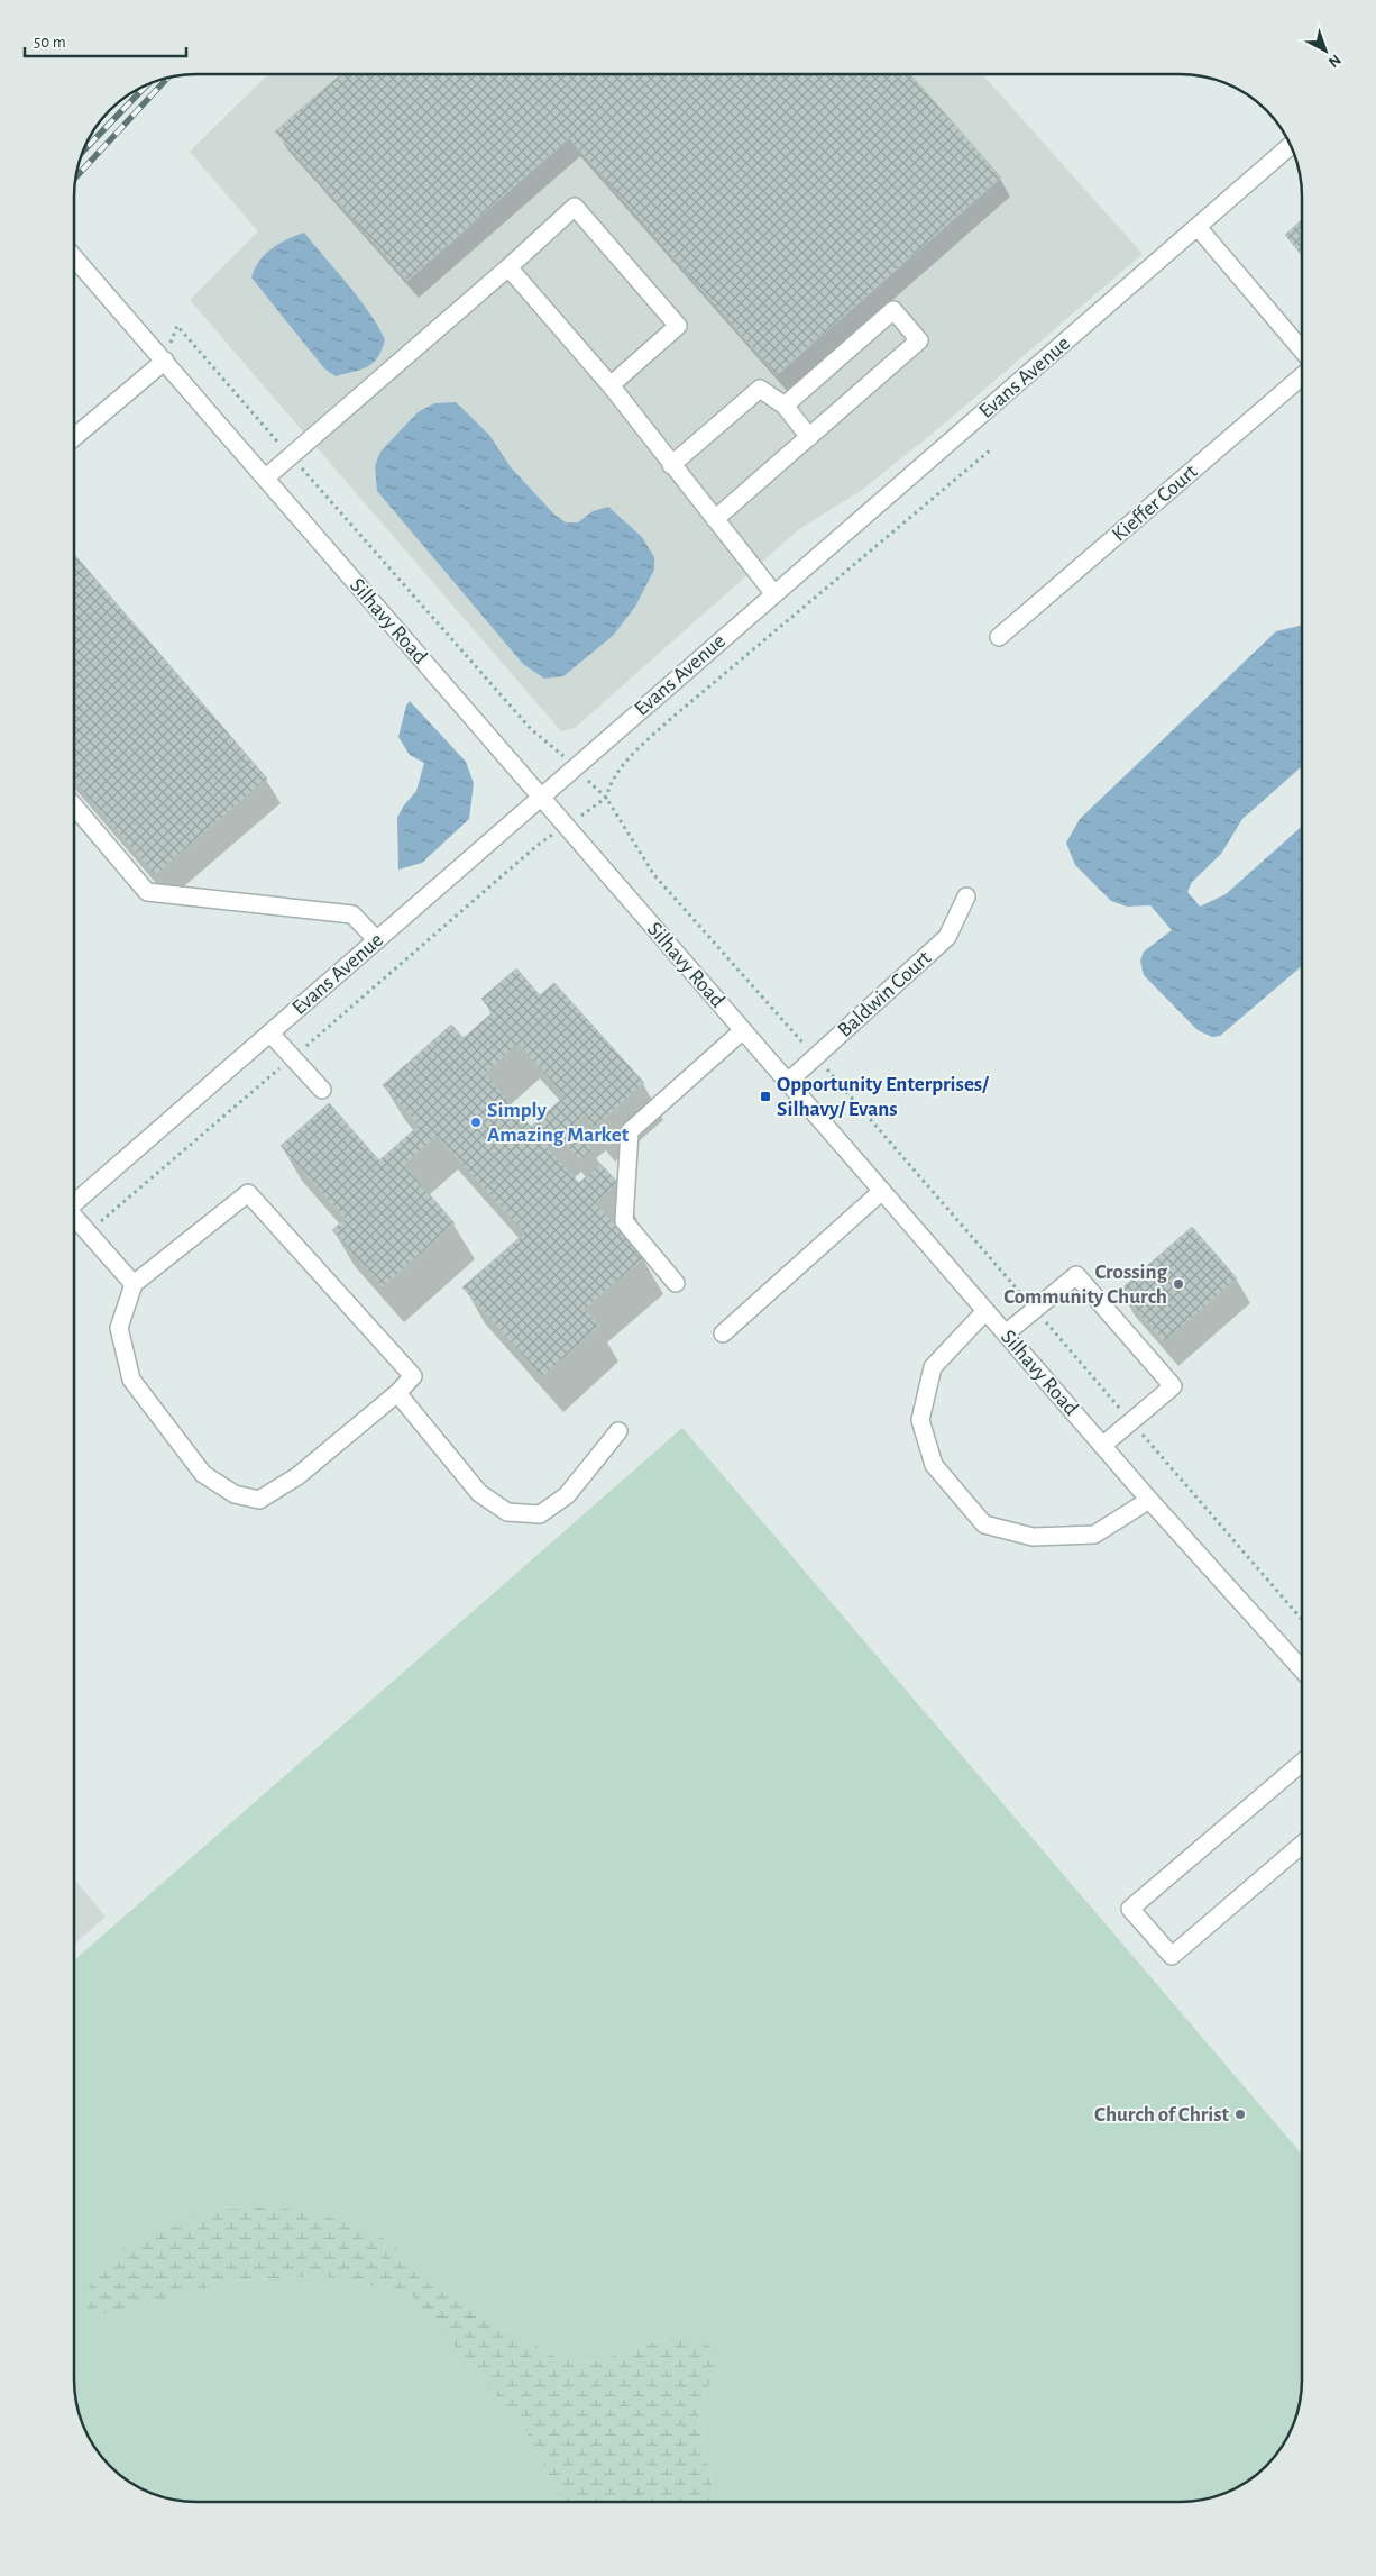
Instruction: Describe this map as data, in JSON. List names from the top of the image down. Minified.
{"streets":{"street":["Evans Avenue","Kieffer Court","Silhavy Road","Baldwin Court"]},"crossings":[["Evans Avenue","Silhavy Road"],["Silhavy Road","Baldwin Court"]],"places":{"transit":["Opportunity Enterprises/ Silhavy/ Evans"],"other":["Simply Amazing Market","Crossing Community Church","Church of Christ"]},"scale_bar":"50 m","north":"bottom right"}
